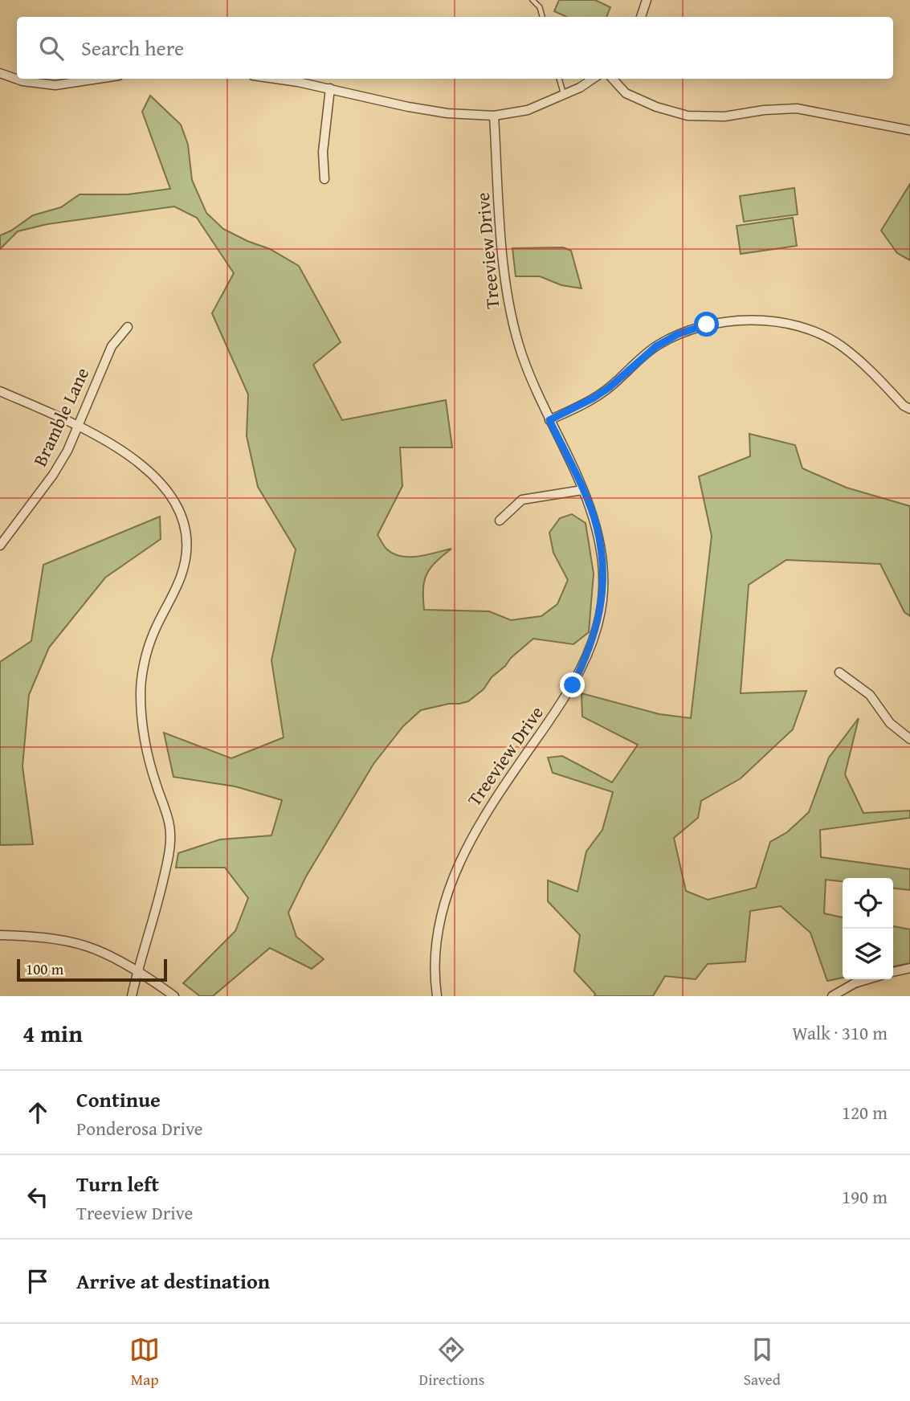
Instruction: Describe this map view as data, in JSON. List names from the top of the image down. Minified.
{"streets":{"street":["Treeview Drive","Bramble Lane"]},"scale_bar":"100 m","page":{"search":"Search here","scale":"100 m","heading":["4 min","Walk · 310 m"],"list":[["Continue","Ponderosa Drive","120 m"],["Turn left","Treeview Drive","190 m"],"Arrive at destination"],"nav":["Map","Directions","Saved"]}}
